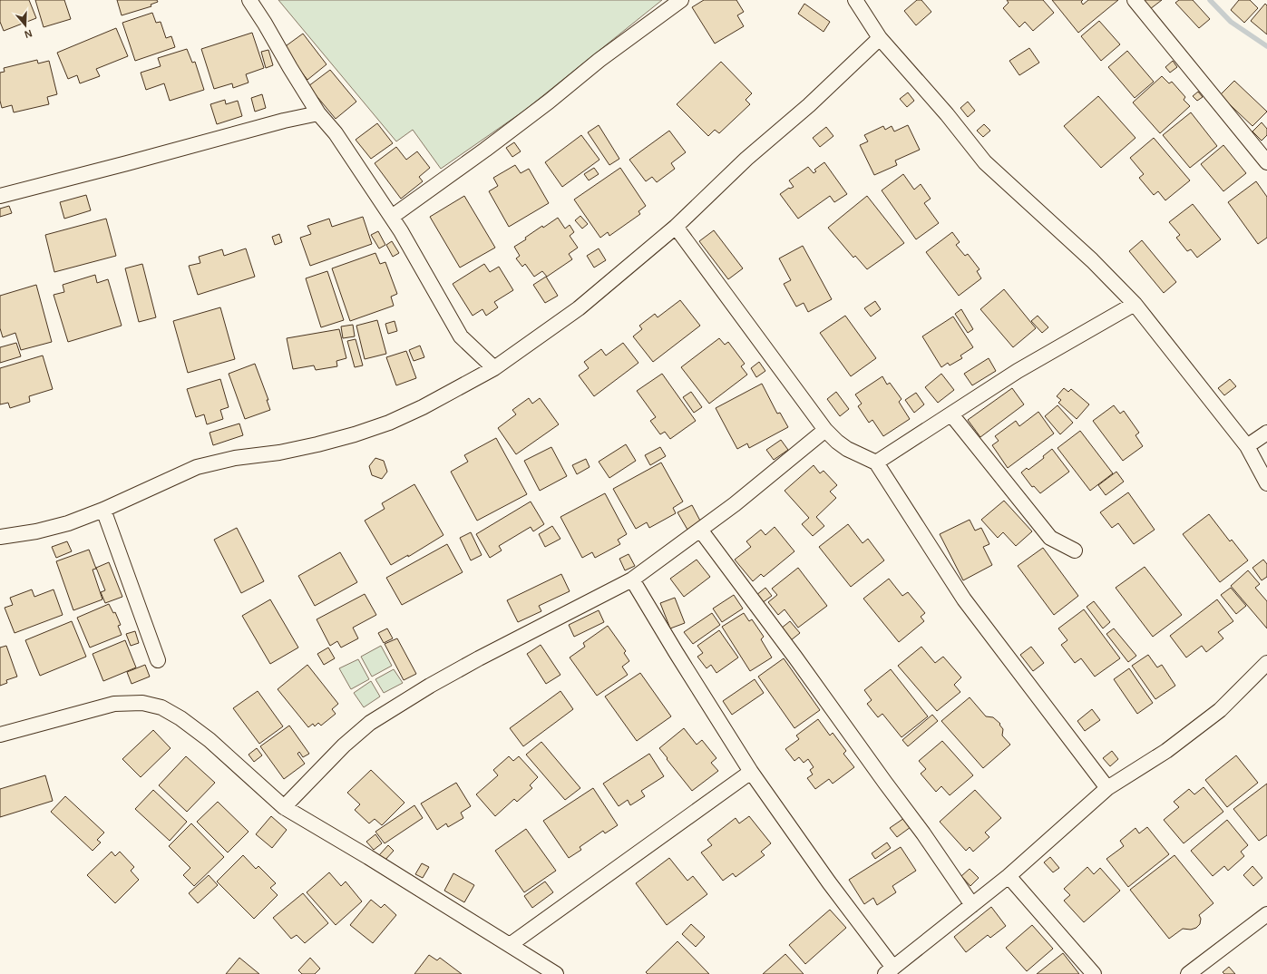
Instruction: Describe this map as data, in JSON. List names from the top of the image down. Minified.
{"north":"bottom"}
